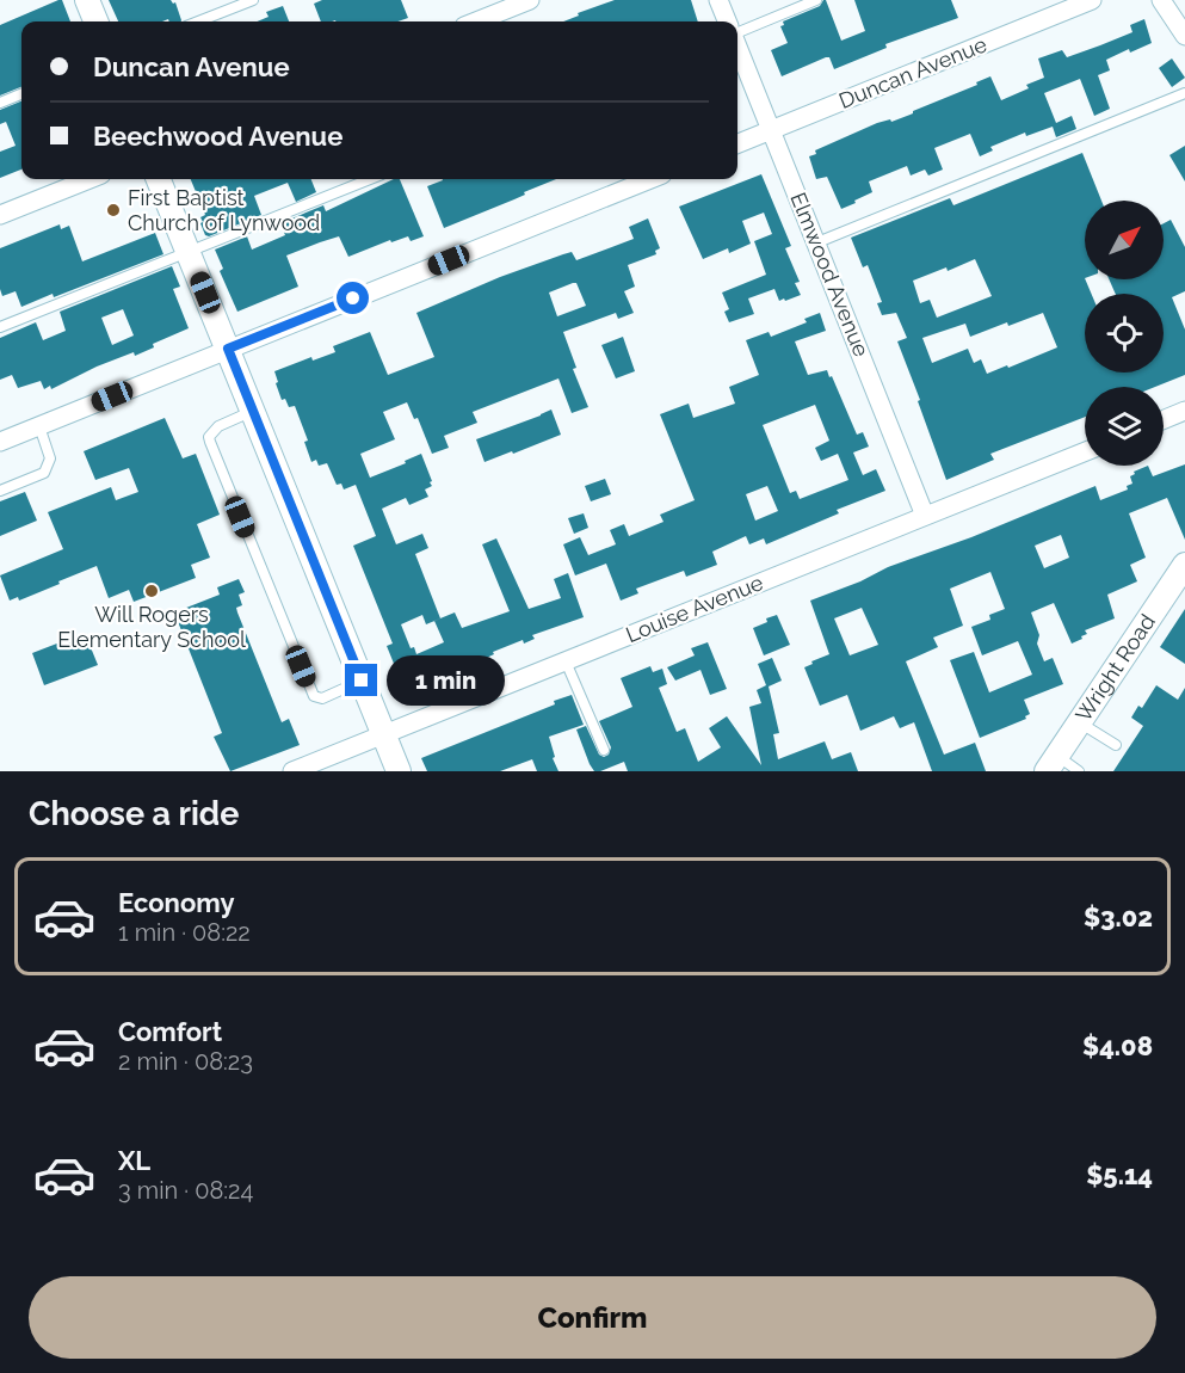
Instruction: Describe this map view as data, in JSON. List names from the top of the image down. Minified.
{"streets":{"street":["Duncan Avenue","Elmwood Avenue","Louise Avenue","Wright Road"]},"crossings":[["Duncan Avenue","Elmwood Avenue"],["Elmwood Avenue","Louise Avenue"]],"places":["First Baptist Church of Lynwood","Will Rogers Elementary School"],"north":"top right","page":{"banner":["Duncan Avenue","Beechwood Avenue"],"bubble":"1 min","heading":"Choose a ride","list":[{"name":"Economy","note":"1 min · 08:22","value":"$3.02"},{"name":"Comfort","note":"2 min · 08:23","value":"$4.08"},{"name":"XL","note":"3 min · 08:24","value":"$5.14"}],"buttons":"Confirm"}}
